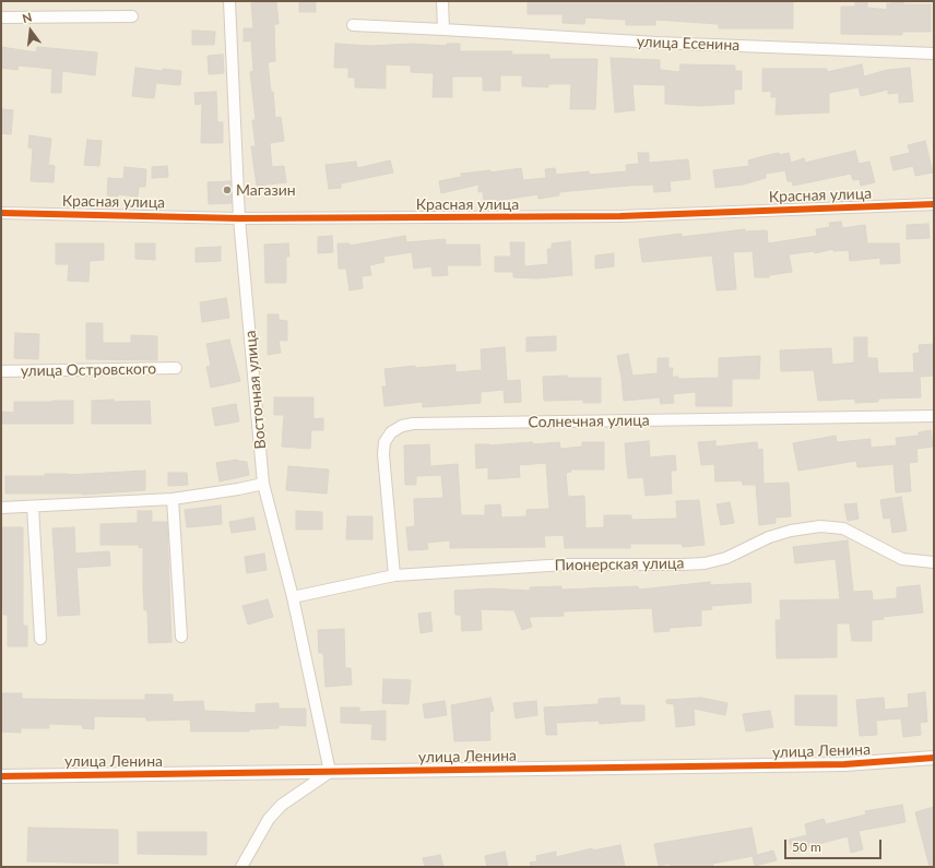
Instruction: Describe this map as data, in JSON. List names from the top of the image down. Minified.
{"streets":{"street":["улица Есенина","Красная улица","улица Островского","Восточная улица","Солнечная улица","Пионерская улица","улица Ленина"]},"crossings":[["Красная улица","Восточная улица"],["Восточная улица","Пионерская улица"],["Восточная улица","улица Ленина"],["Солнечная улица","Пионерская улица"]],"places":["Магазин"],"scale_bar":"50 m","north":"top"}
